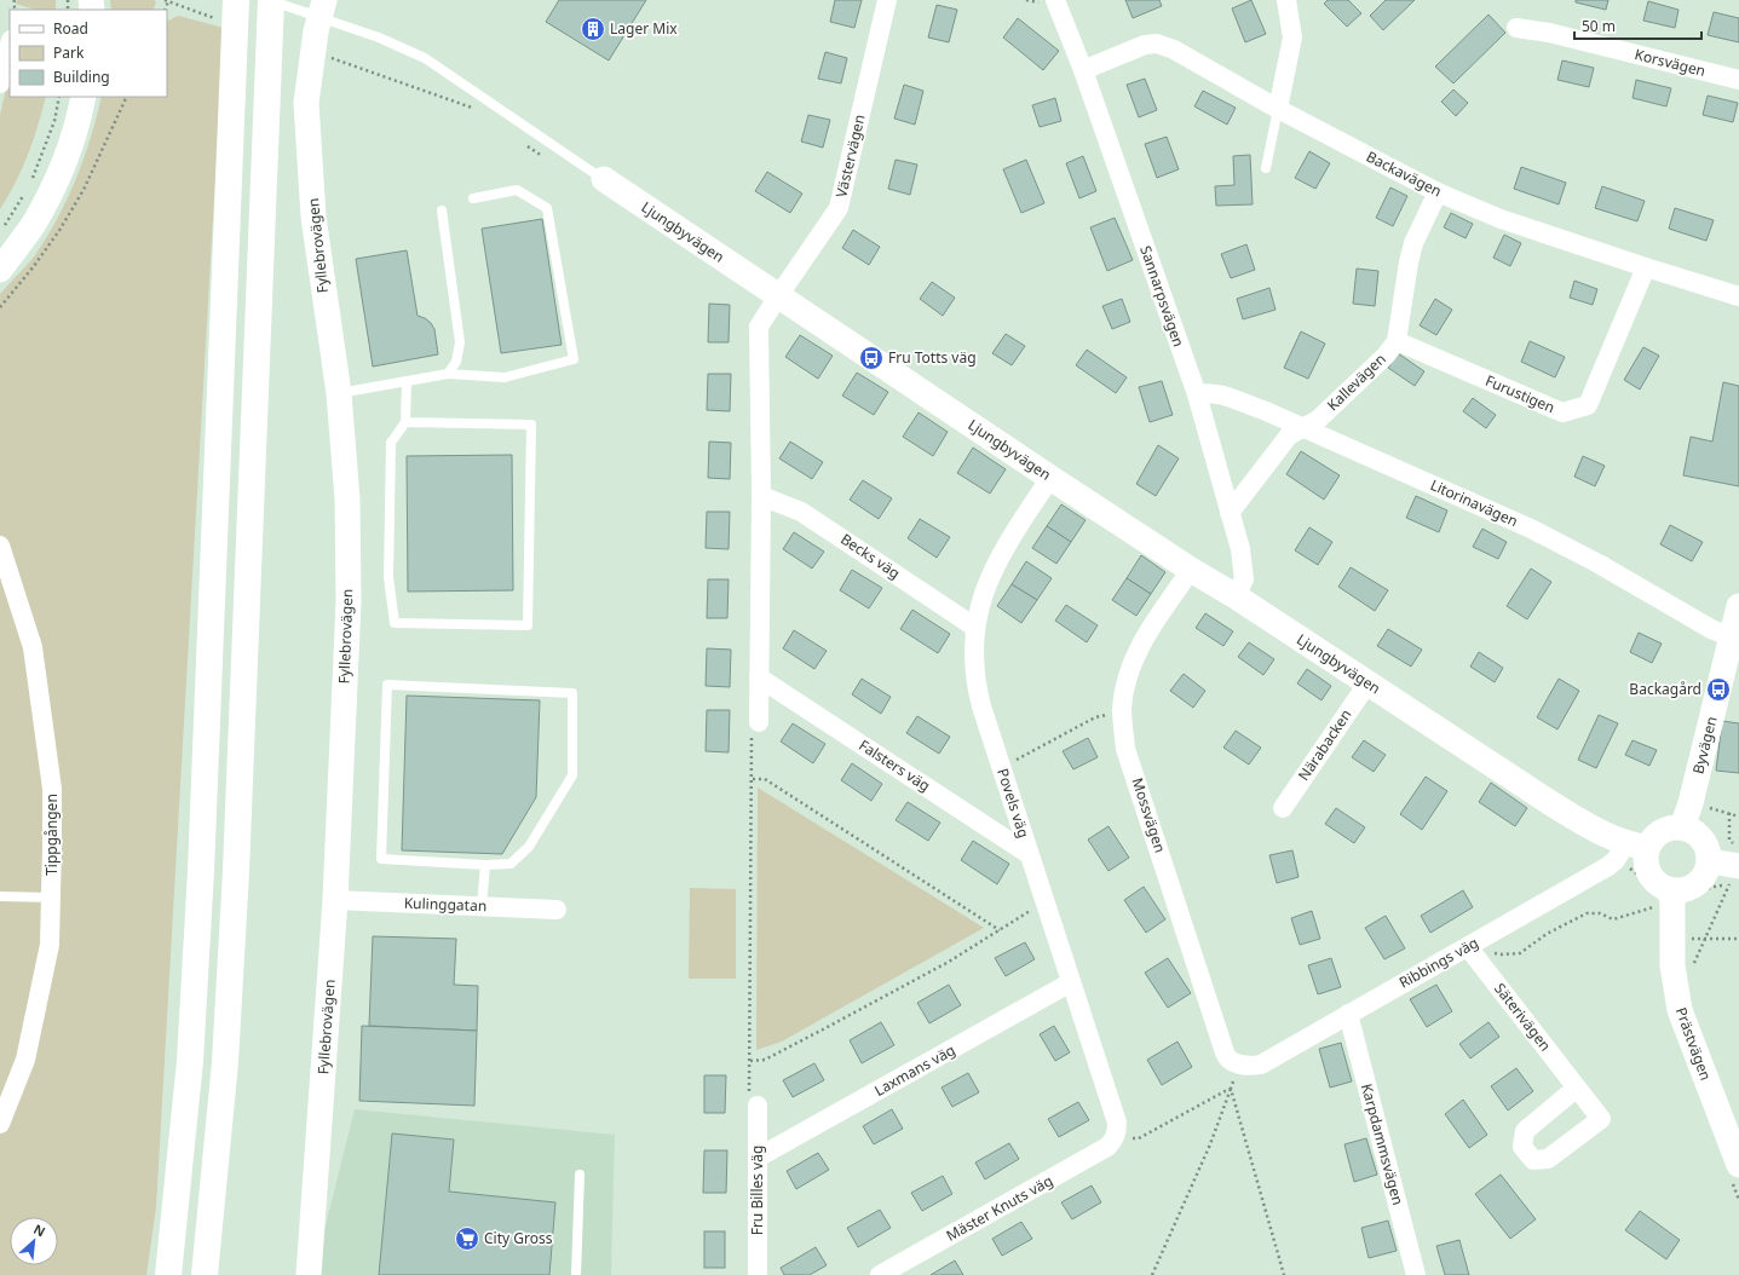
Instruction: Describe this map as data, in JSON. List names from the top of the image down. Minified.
{"streets":{"street":["Korsvägen","Västervägen","Backavägen","Ljungbyvägen","Fyllebrovägen","Sannarpsvägen","Kallevägen","Furustigen","Litorinavägen","Becks väg","Närabacken","Byvägen","Falsters väg","Povels väg","Mossvägen","Tippgången","Kulinggatan","Ribbings väg","Säterivägen","Prästvägen","Laxmans väg","Karpdammsvägen","Fru Billes väg","Mäster Knuts väg"]},"crossings":[["Västervägen","Ljungbyvägen"],["Backavägen","Sannarpsvägen"],["Backavägen","Kallevägen"],["Backavägen","Furustigen"],["Ljungbyvägen","Sannarpsvägen"],["Ljungbyvägen","Närabacken"],["Ljungbyvägen","Povels väg"],["Ljungbyvägen","Mossvägen"],["Ljungbyvägen","Ribbings väg"],["Fyllebrovägen","Kulinggatan"],["Sannarpsvägen","Kallevägen"],["Sannarpsvägen","Litorinavägen"],["Kallevägen","Furustigen"],["Kallevägen","Litorinavägen"],["Litorinavägen","Byvägen"],["Becks väg","Povels väg"],["Falsters väg","Povels väg"],["Povels väg","Laxmans väg"],["Povels väg","Mäster Knuts väg"],["Mossvägen","Ribbings väg"],["Ribbings väg","Säterivägen"],["Ribbings väg","Karpdammsvägen"],["Laxmans väg","Fru Billes väg"]],"places":{"building":["Lager Mix"],"bus stop":["Fru Totts väg","Backagård"],"supermarket":["City Gross"]},"legend":["Road","Park","Building"],"scale_bar":"50 m","north":"top right"}
